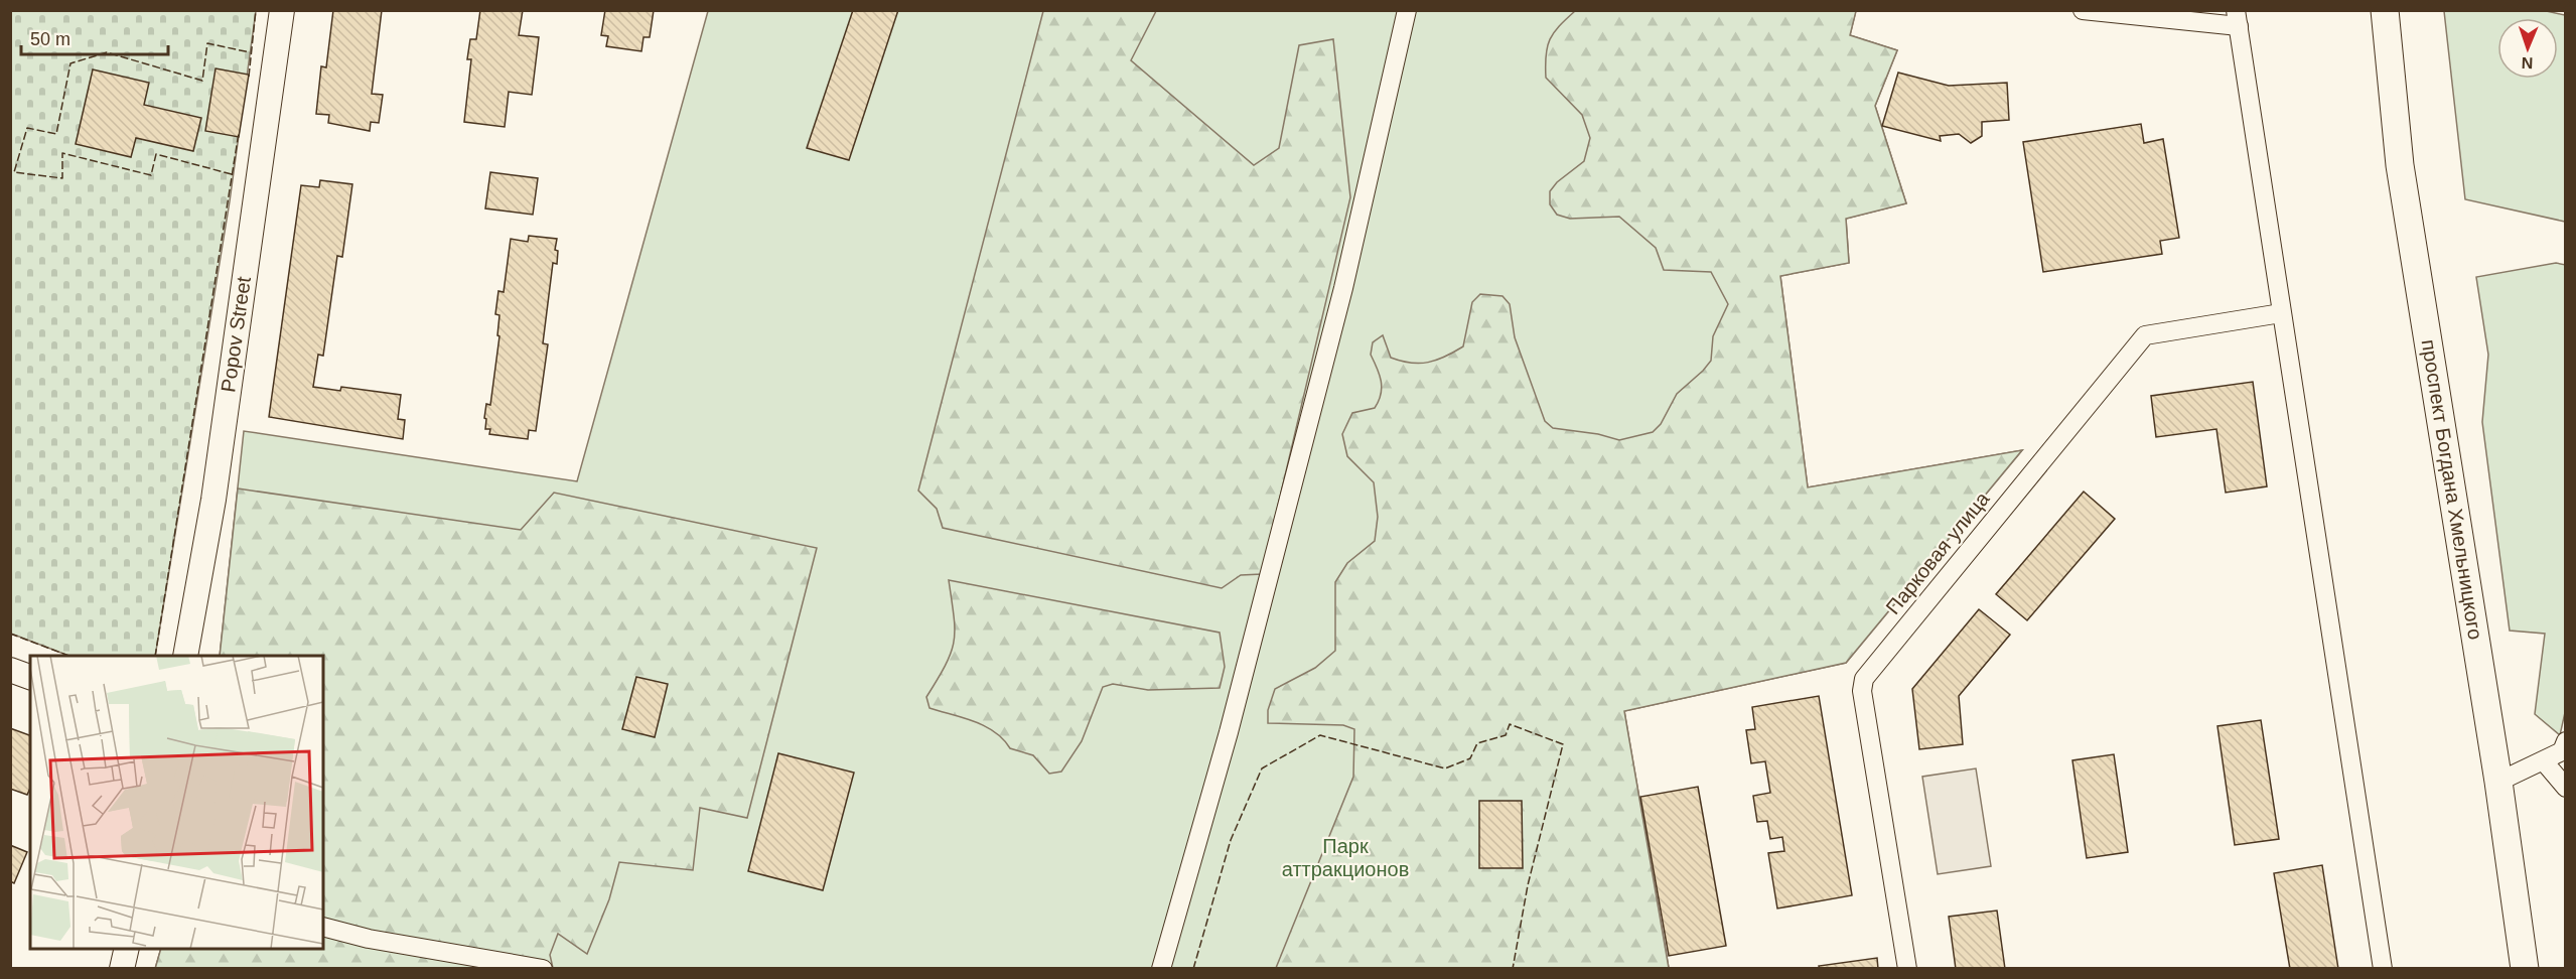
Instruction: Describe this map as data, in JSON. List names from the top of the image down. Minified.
{"streets":{"main road":["Popov Street","проспект Богдана Хмельницкого"],"street":["Парковая улица"]},"parks":["Парк аттракционов"],"scale_bar":"50 m","north":"bottom"}
